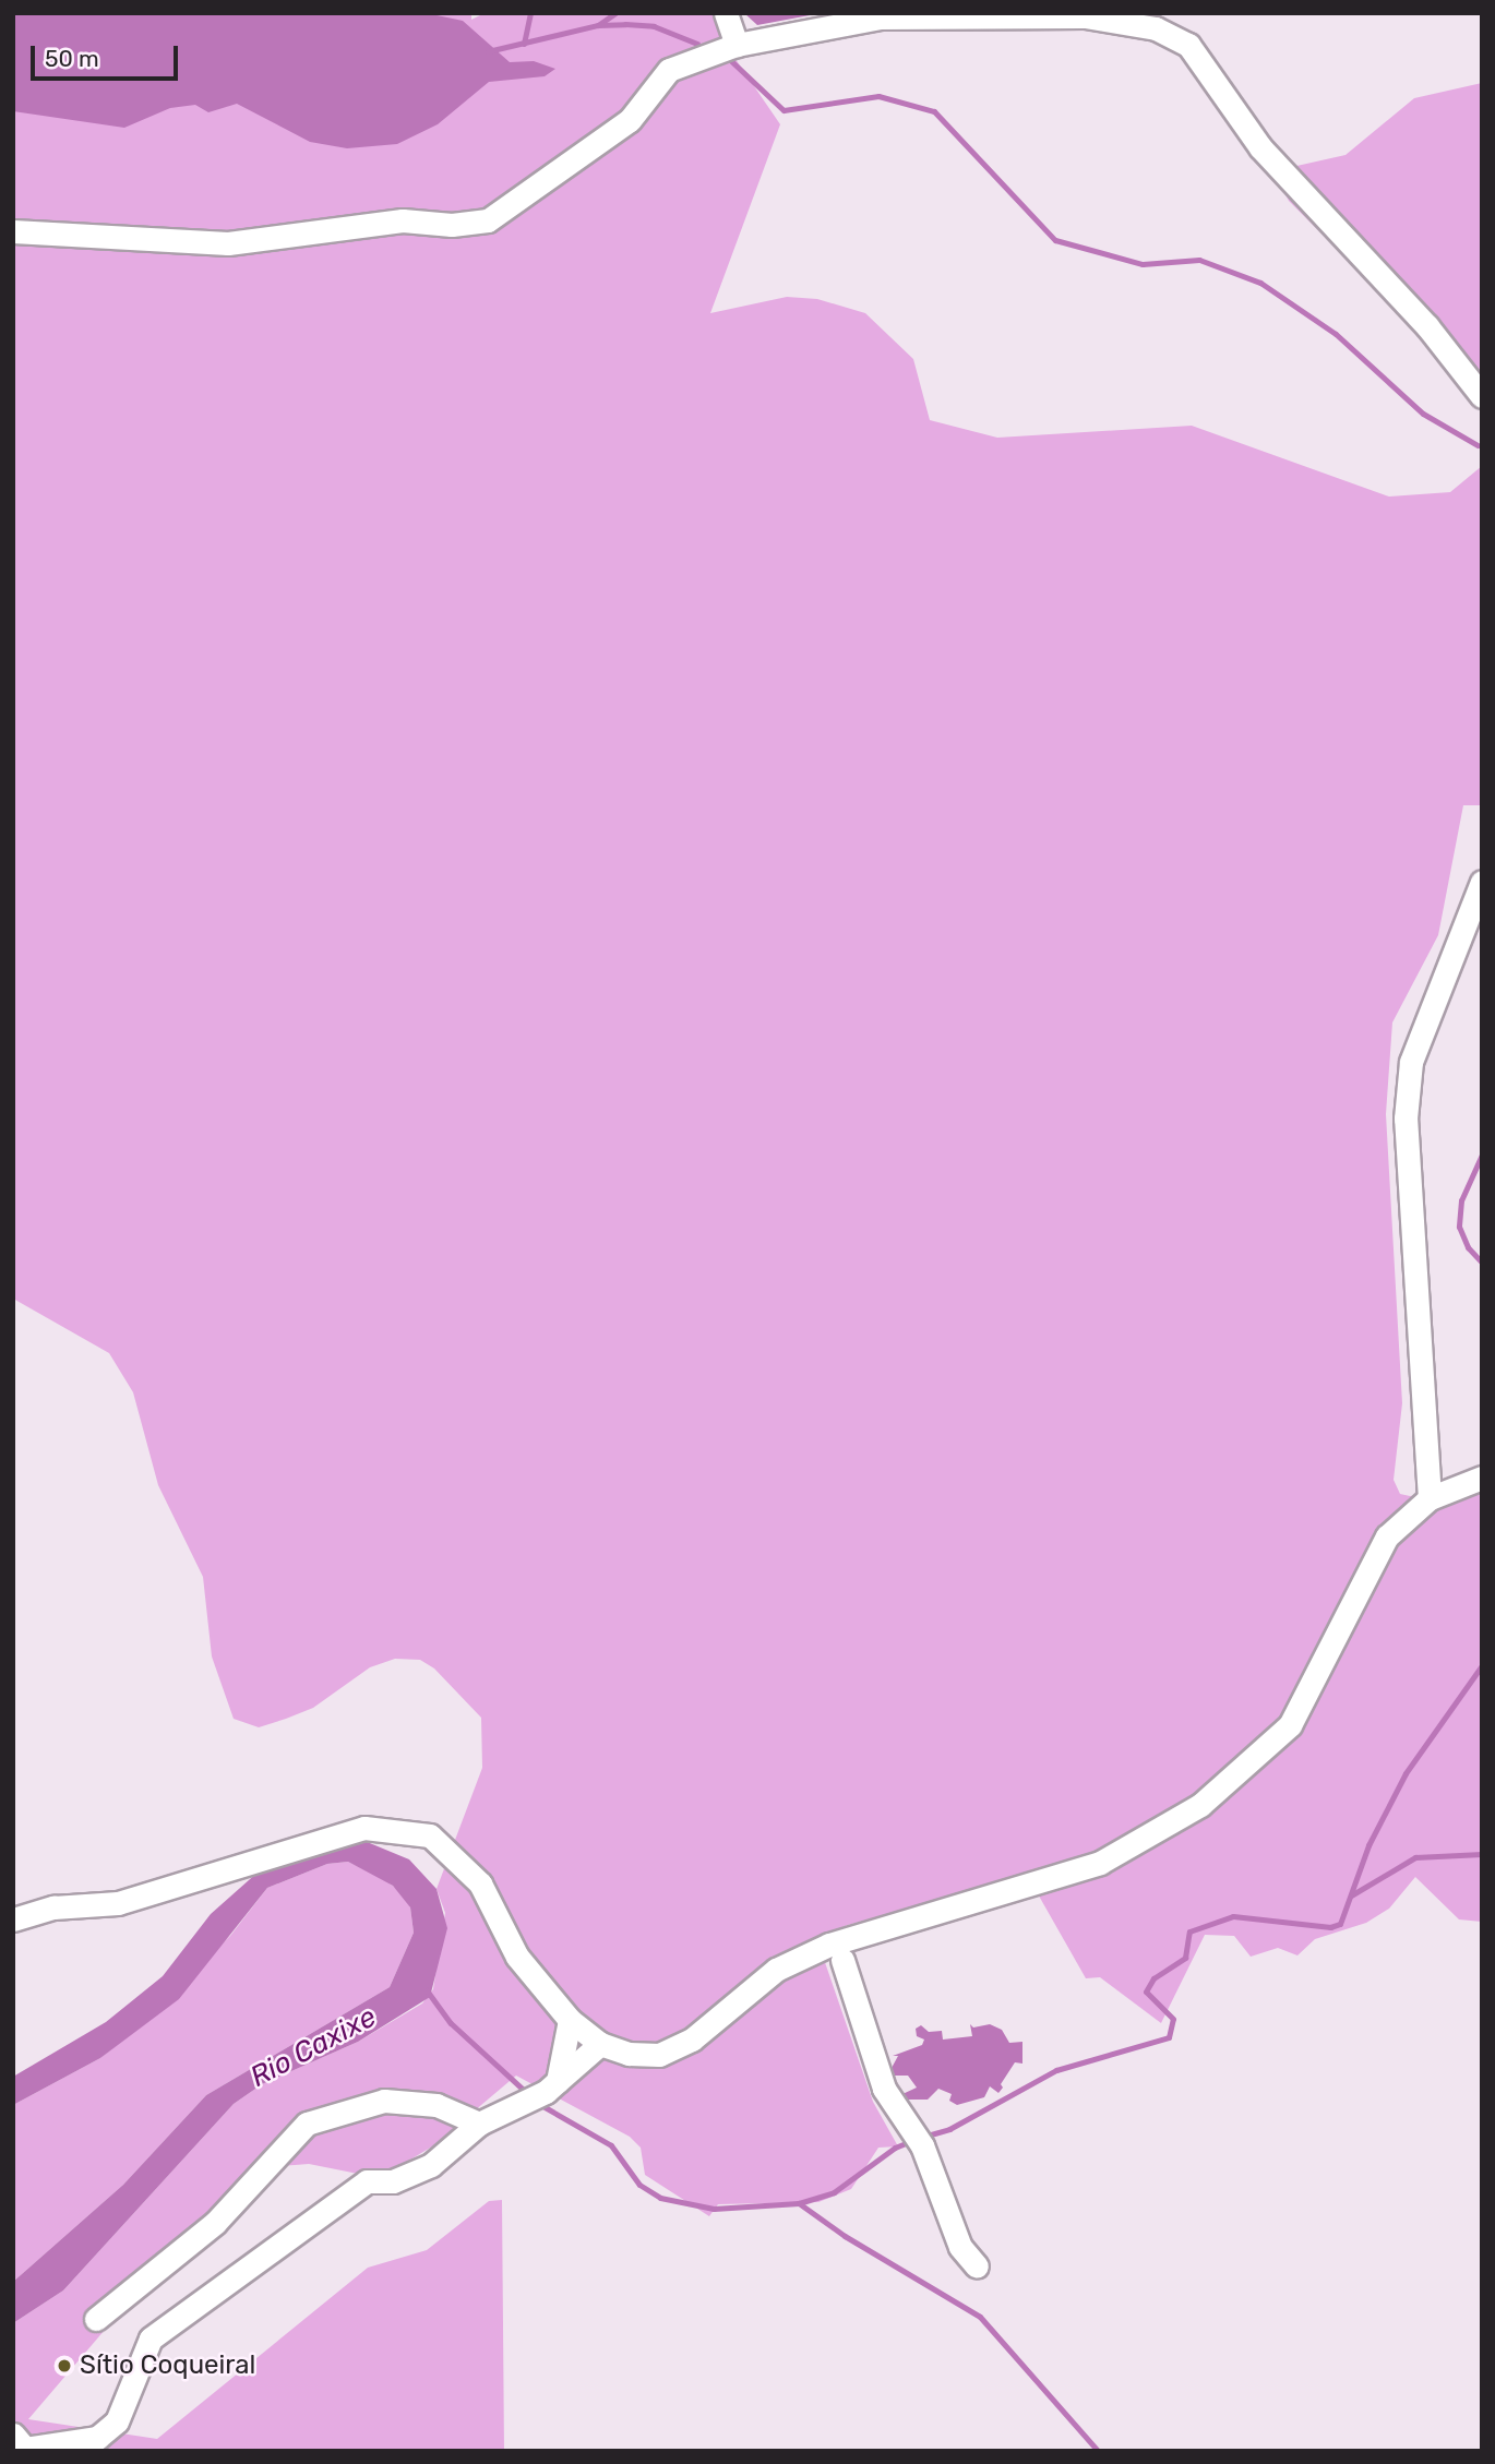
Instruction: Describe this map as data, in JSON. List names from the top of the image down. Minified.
{"water":["Rio Caxixe"],"places":["Sítio Coqueiral"],"scale_bar":"50 m"}
